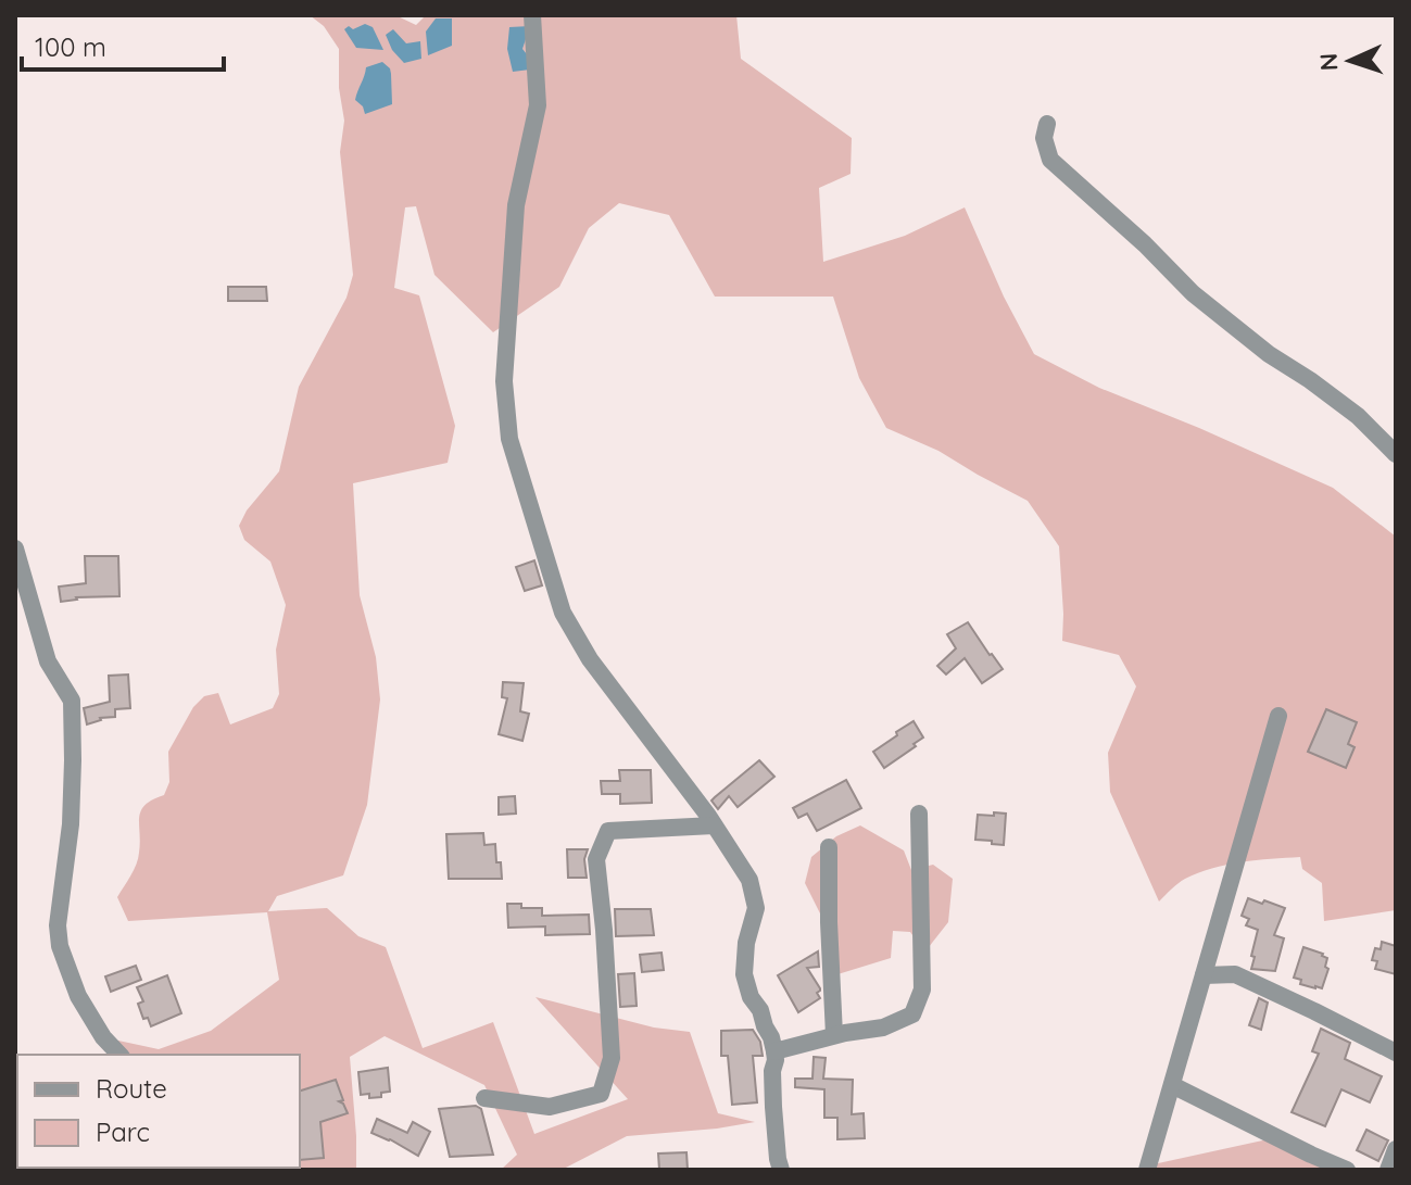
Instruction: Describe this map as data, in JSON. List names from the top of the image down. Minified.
{"legend":["Route","Parc"],"scale_bar":"100 m","north":"left"}
